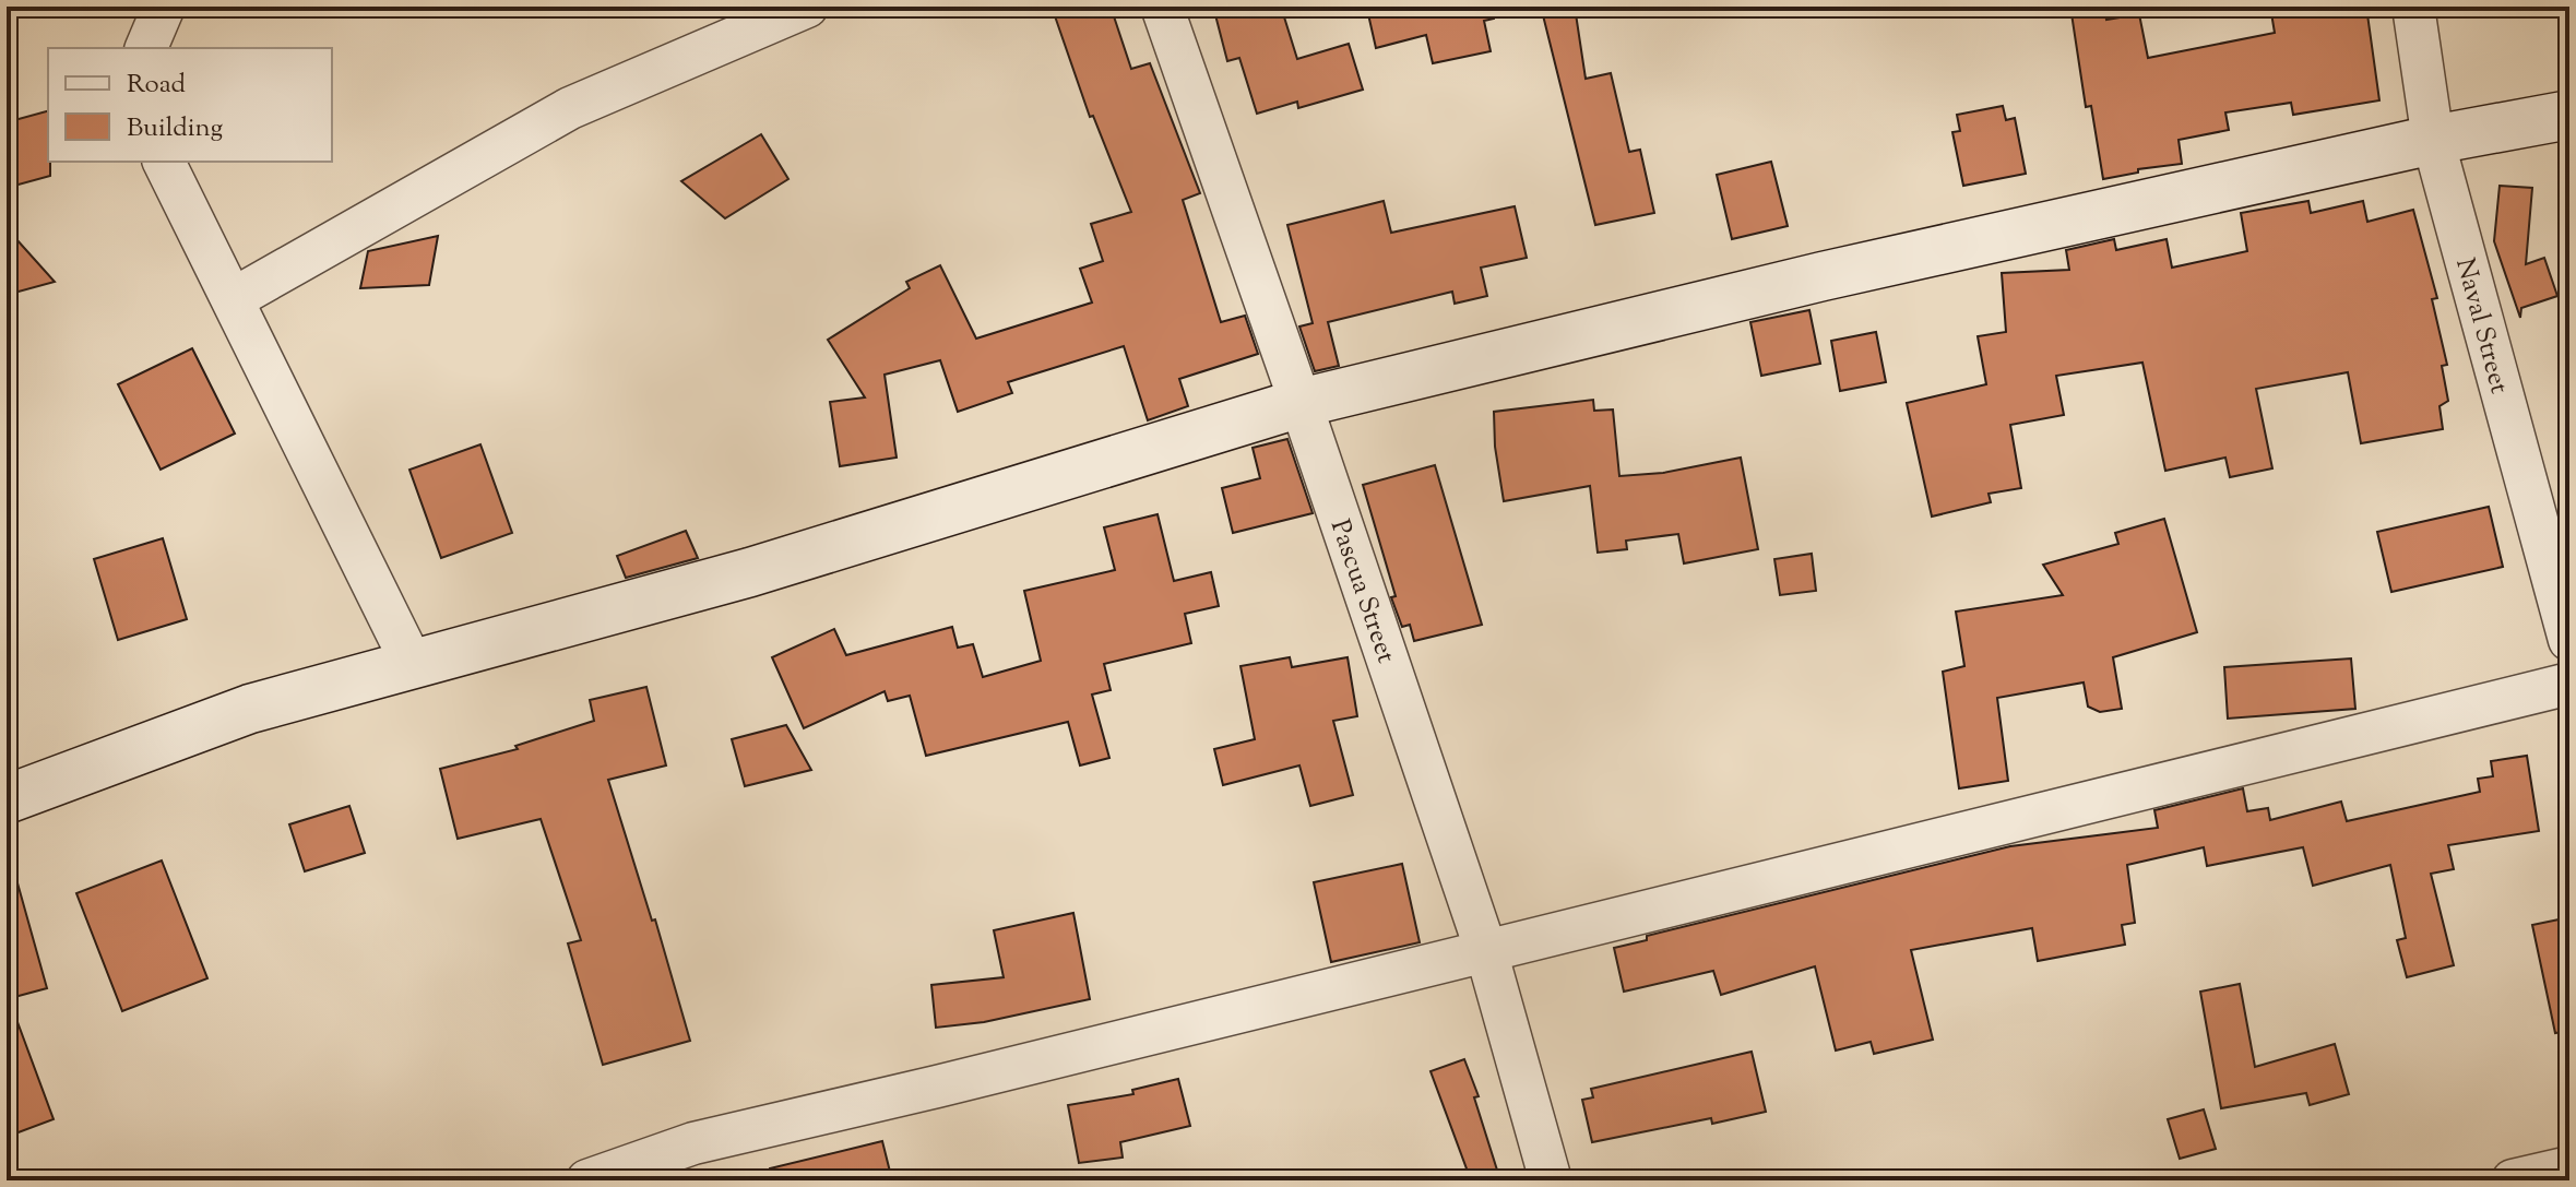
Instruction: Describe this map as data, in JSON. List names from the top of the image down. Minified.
{"streets":{"street":["Naval Street","Pascua Street"]},"legend":["Road","Building"]}
